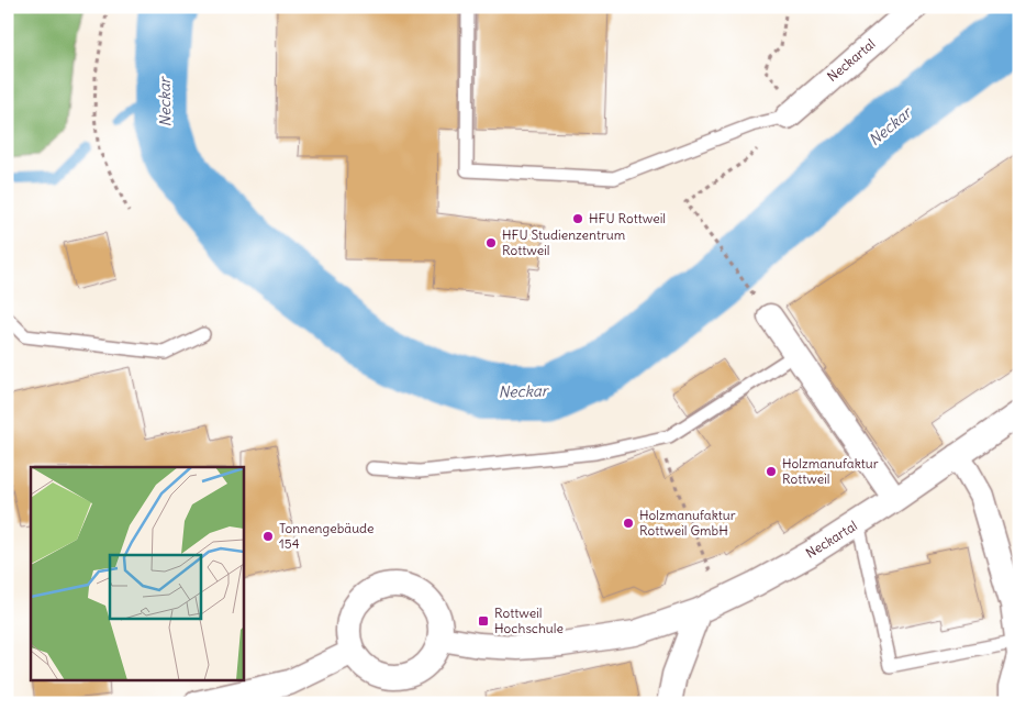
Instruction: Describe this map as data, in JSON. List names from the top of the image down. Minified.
{"streets":{"street":["Neckartal"]},"water":["Neckar"],"places":{"other":["HFU Rottweil","HFU Studienzentrum Rottweil","Holzmanufaktur Rottweil","Holzmanufaktur Rottweil GmbH","Tonnengebäude 154"],"transit":["Rottweil Hochschule"]}}
